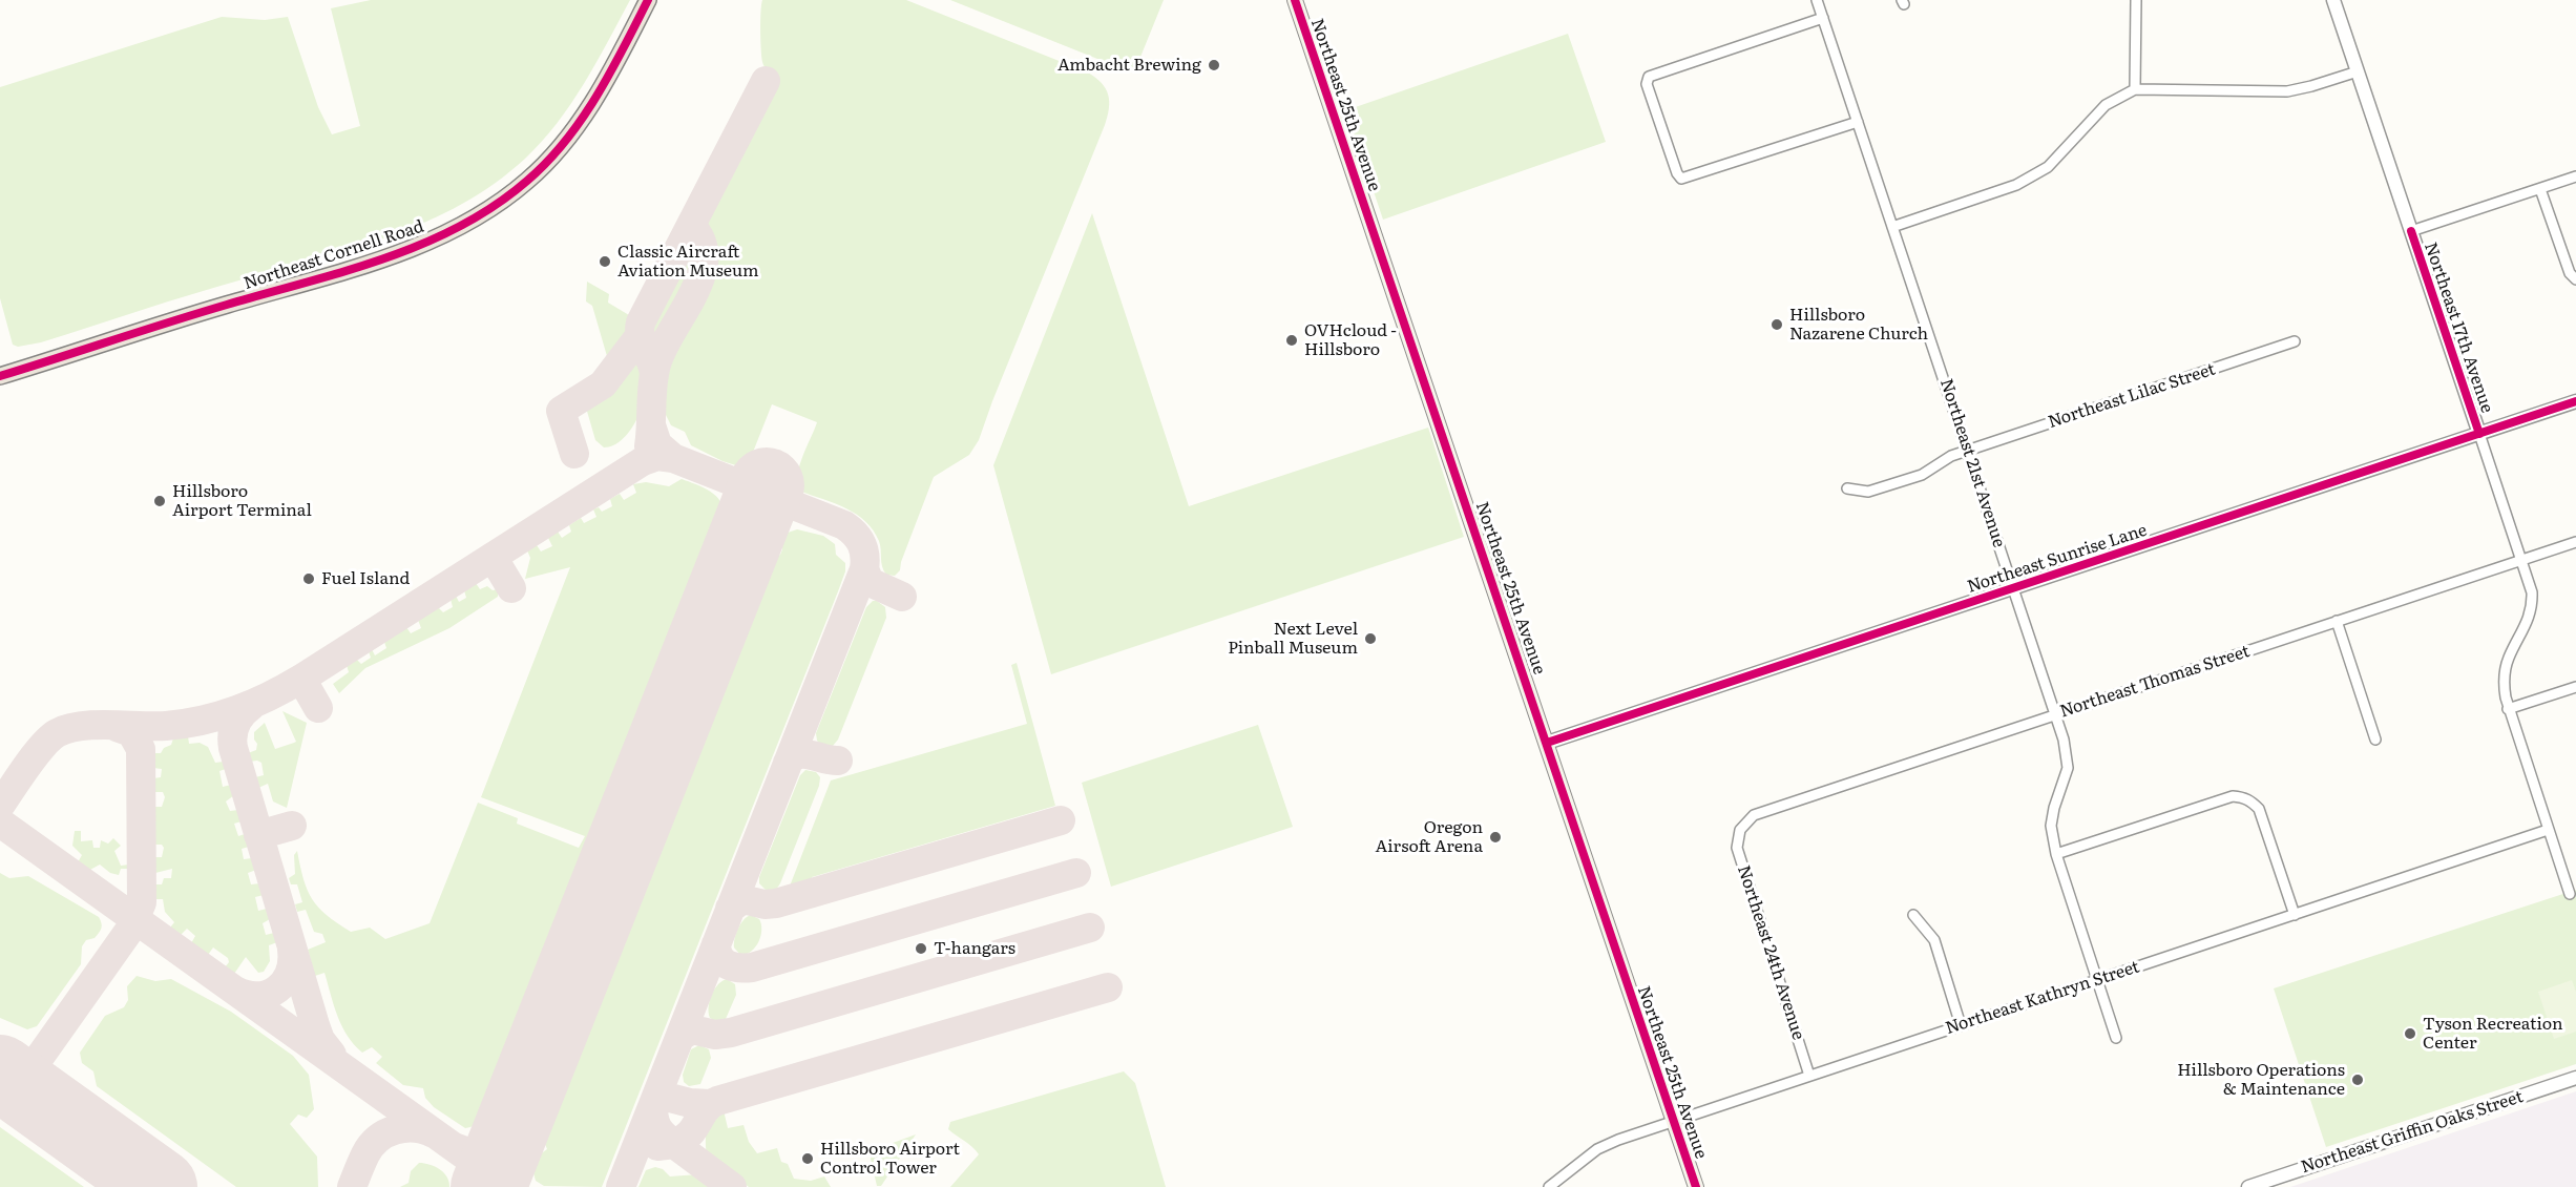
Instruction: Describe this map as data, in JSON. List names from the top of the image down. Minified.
{"streets":{"highway":["Northeast Cornell Road"],"main road":["Northeast 25th Avenue"],"street":["Northeast 17th Avenue","Northeast Lilac Street","Northeast 21st Avenue","Northeast Sunrise Lane","Northeast Thomas Street","Northeast 24th Avenue","Northeast Kathryn Street","Northeast Griffin Oaks Street"]},"crossings":[["Northeast 25th Avenue","Northeast Sunrise Lane"],["Northeast 25th Avenue","Northeast Kathryn Street"],["Northeast 17th Avenue","Northeast Sunrise Lane"],["Northeast 17th Avenue","Northeast Thomas Street"],["Northeast 17th Avenue","Northeast Kathryn Street"],["Northeast Lilac Street","Northeast 21st Avenue"],["Northeast 21st Avenue","Northeast Sunrise Lane"],["Northeast 21st Avenue","Northeast Thomas Street"],["Northeast 21st Avenue","Northeast Kathryn Street"],["Northeast Thomas Street","Northeast 24th Avenue"],["Northeast 24th Avenue","Northeast Kathryn Street"]],"places":["Ambacht Brewing","Classic Aircraft Aviation Museum","Hillsboro Nazarene Church","OVHcloud - Hillsboro","Hillsboro Airport Terminal","Fuel Island","Next Level Pinball Museum","Oregon Airsoft Arena","T-hangars","Tyson Recreation Center","Hillsboro Operations & Maintenance","Hillsboro Airport Control Tower"]}
